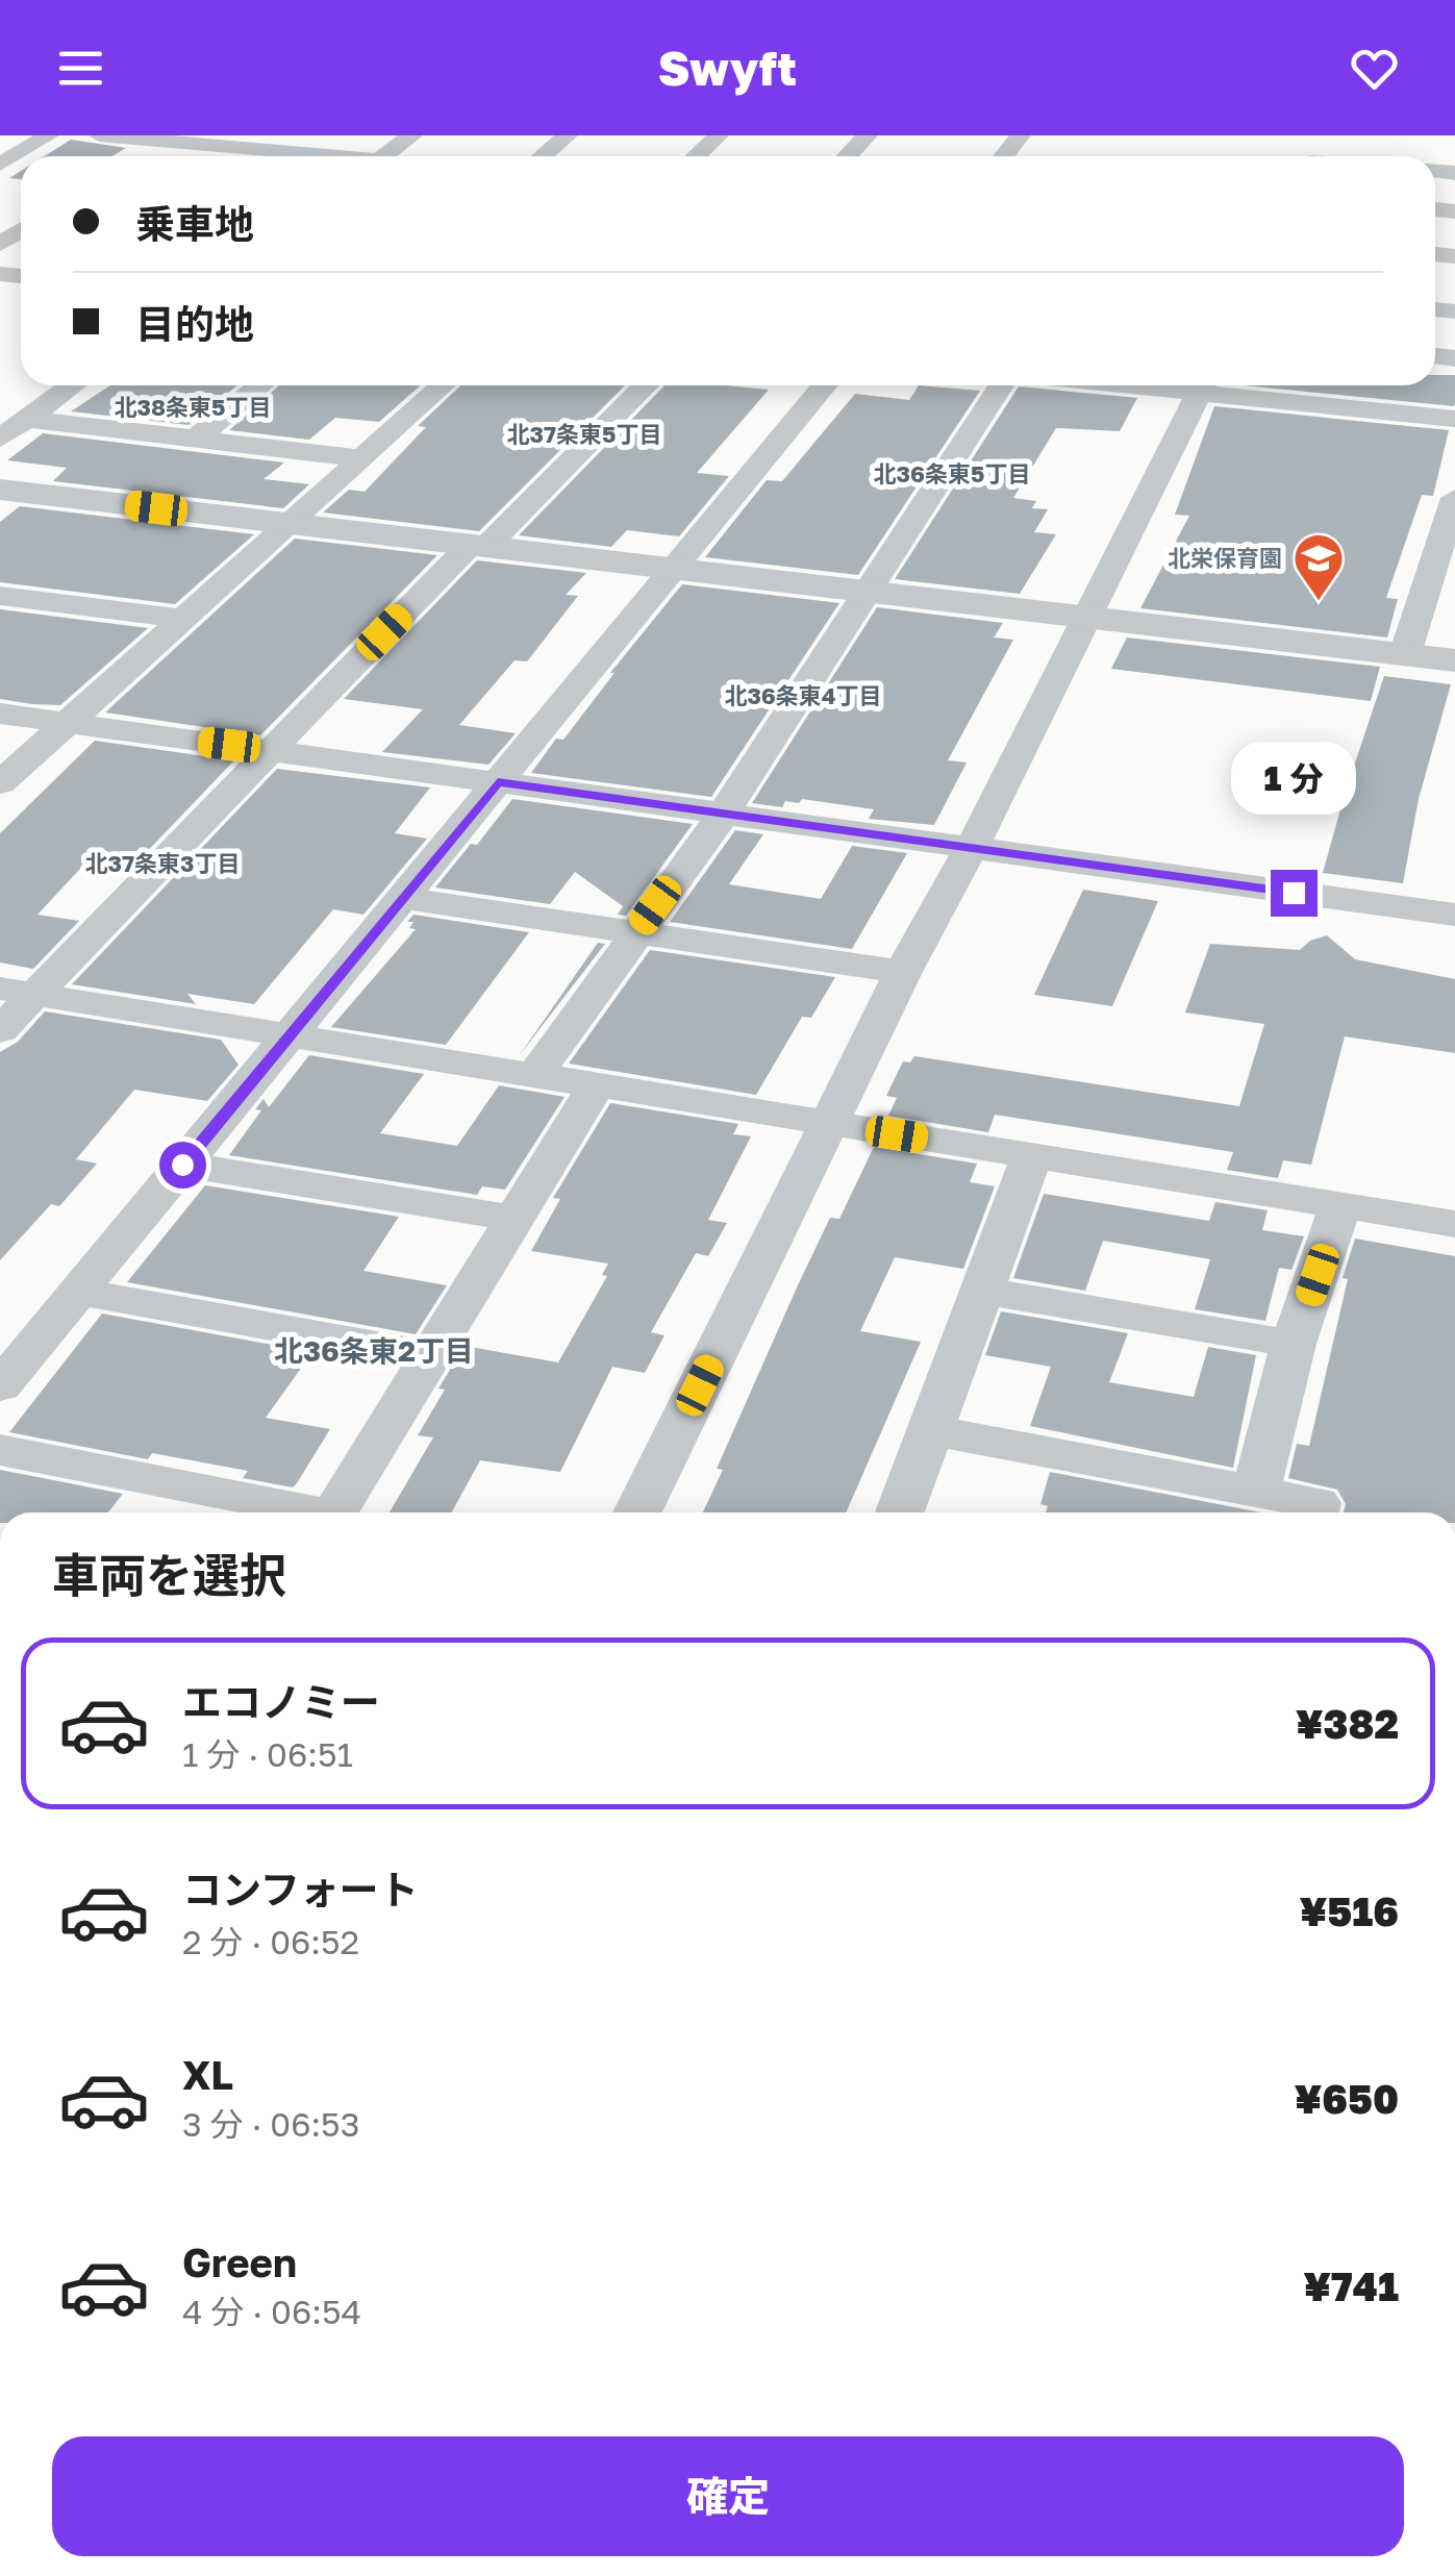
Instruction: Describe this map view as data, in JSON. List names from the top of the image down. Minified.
{"districts":["北38条東5丁目","北37条東5丁目","北36条東5丁目","北36条東4丁目","北37条東3丁目","北36条東2丁目"],"places":{"school or university":["北栄保育園"]},"page":{"header":"Swyft","banner":["乗車地","目的地"],"bubble":"1 分","heading":"車両を選択","list":[{"name":"エコノミー","note":"1 分 · 06:51","value":"¥382"},{"name":"コンフォート","note":"2 分 · 06:52","value":"¥516"},{"name":"XL","note":"3 分 · 06:53","value":"¥650"},{"name":"Green","note":"4 分 · 06:54","value":"¥741"}],"buttons":"確定"}}
